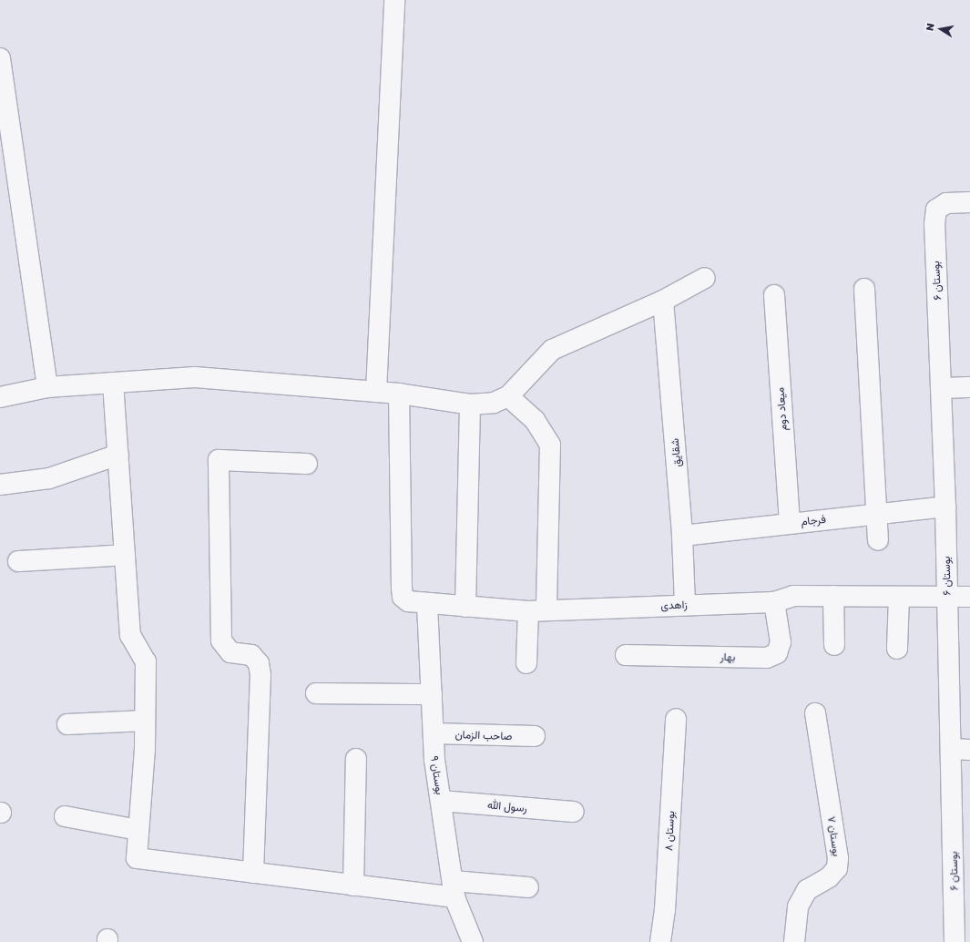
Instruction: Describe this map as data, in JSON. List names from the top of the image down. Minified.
{"streets":{"street":["بوستان ۶","میعاد دوم","شقایق","فرجام","زاهدی","بهار","صاحب الزمان","بوستان ۹","رسول الله","بوستان ۸","بوستان ۷"]},"crossings":[["بوستان ۶","فرجام"],["بوستان ۶","زاهدی"],["میعاد دوم","فرجام"],["شقایق","فرجام"],["شقایق","زاهدی"],["زاهدی","بهار"],["زاهدی","بوستان ۹"],["صاحب الزمان","بوستان ۹"],["بوستان ۹","رسول الله"]],"north":"left"}
